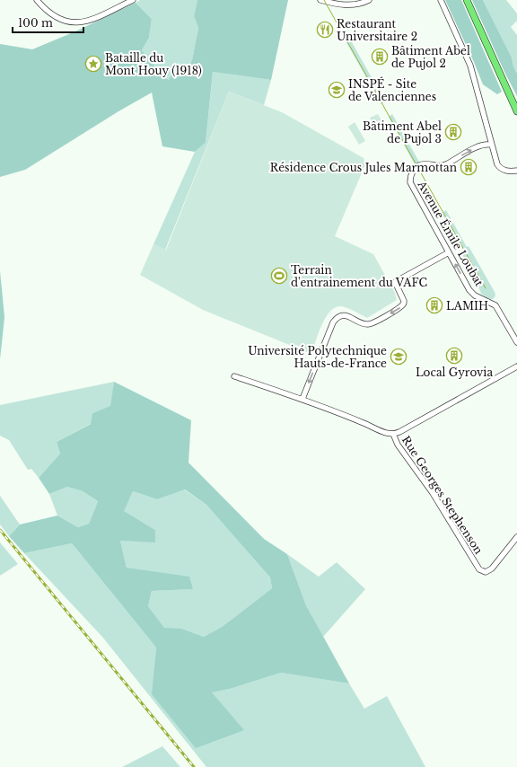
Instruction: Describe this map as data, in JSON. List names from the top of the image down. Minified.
{"streets":{"street":["Avenue Émile Loubat","Rue Georges Stephenson"]},"places":{"restaurant":["Restaurant Universitaire 2"],"building":["Bâtiment Abel de Pujol 2","Bâtiment Abel de Pujol 3","Résidence Crous Jules Marmottan","LAMIH","Local Gyrovia"],"place":["Bataille du Mont Houy (1918)"],"school or university":["INSPÉ - Site de Valenciennes","Université Polytechnique Hauts-de-France"],"sports":["Terrain d'entrainement du VAFC"]},"scale_bar":"100 m"}
